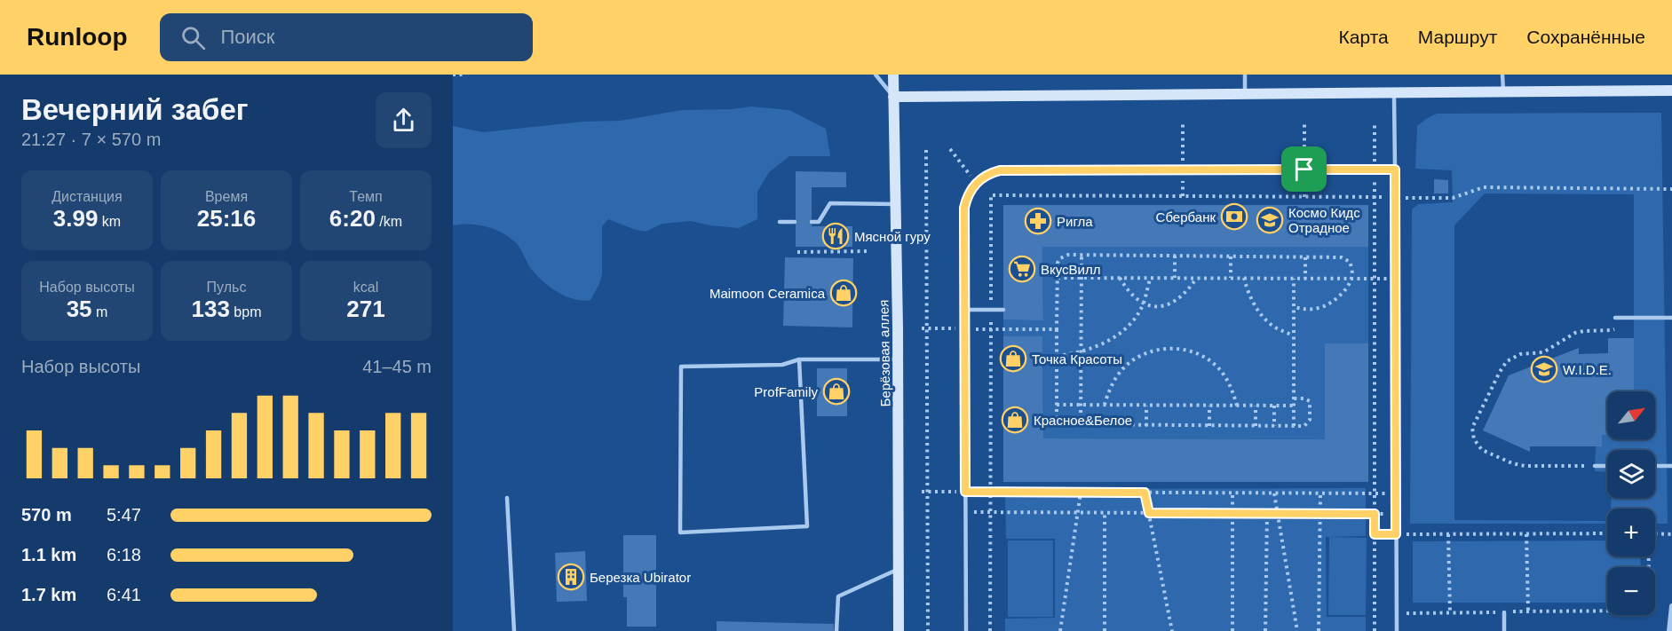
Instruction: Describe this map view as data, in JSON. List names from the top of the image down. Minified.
{"streets":{"street":["Берёзовая аллея"]},"places":{"bank":["Сбербанк"],"school or university":["Космо Кидс Отрадное","W.I.D.E."],"pharmacy":["Ригла"],"restaurant":["Мясной гуру"],"supermarket":["ВкусВилл"],"shop":["Maimoon Ceramica","Точка Красоты","ProfFamily","Красное&Белое"],"building":["Березка Ubirator"]},"north":"top right","page":{"header":"Runloop","search":"Поиск","nav":["Карта","Маршрут","Сохранённые"],"heading":["Вечерний забег","21:27 · 7 × 570 m"],"stats":[["Дистанция","3.99 km"],["Время","25:16"],["Темп","6:20 /km"],["Набор высоты","35 m"],["Пульс","133 bpm"],["kcal","271"]],"chart":["Набор высоты","41–45 m"],"map_buttons":["+","−"],"list":[{"name":"570 m","note":"5:47"},{"name":"1.1 km","note":"6:18"},{"name":"1.7 km","note":"6:41"}]}}
